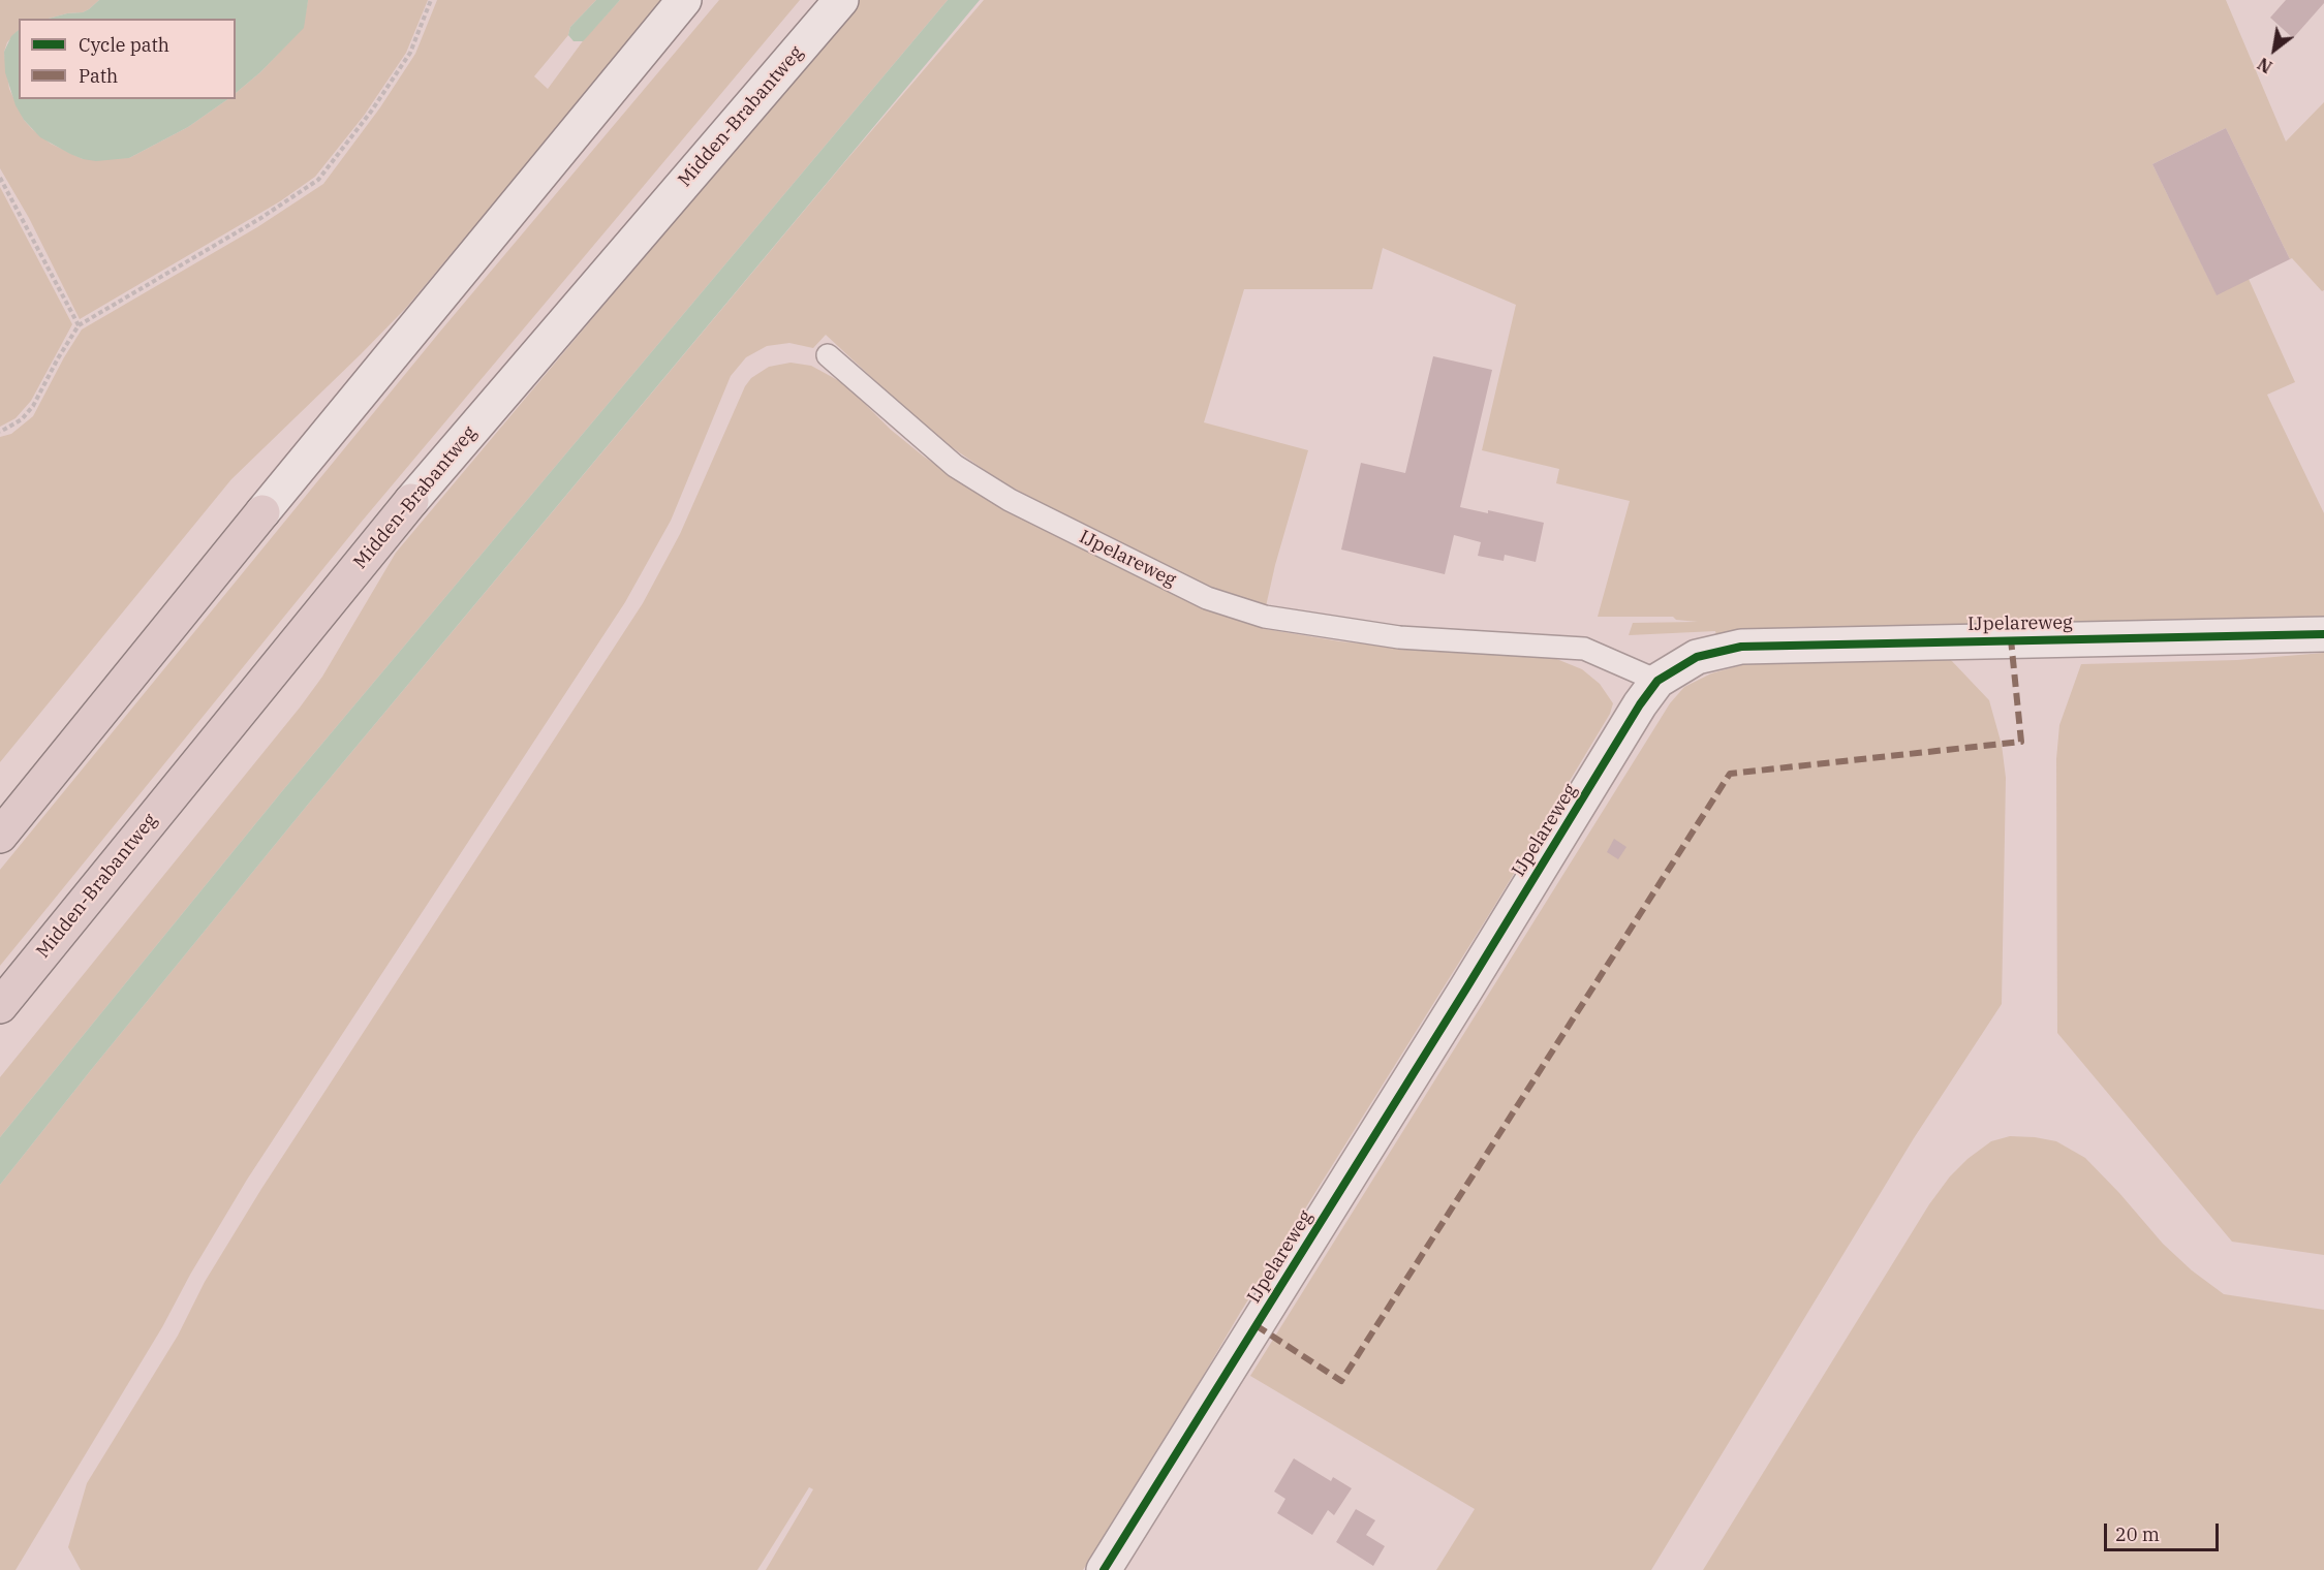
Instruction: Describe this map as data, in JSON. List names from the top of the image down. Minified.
{"streets":{"highway":["Midden-Brabantweg"],"street":["IJpelareweg"]},"legend":["Cycle path","Path"],"scale_bar":"20 m","north":"bottom left"}
